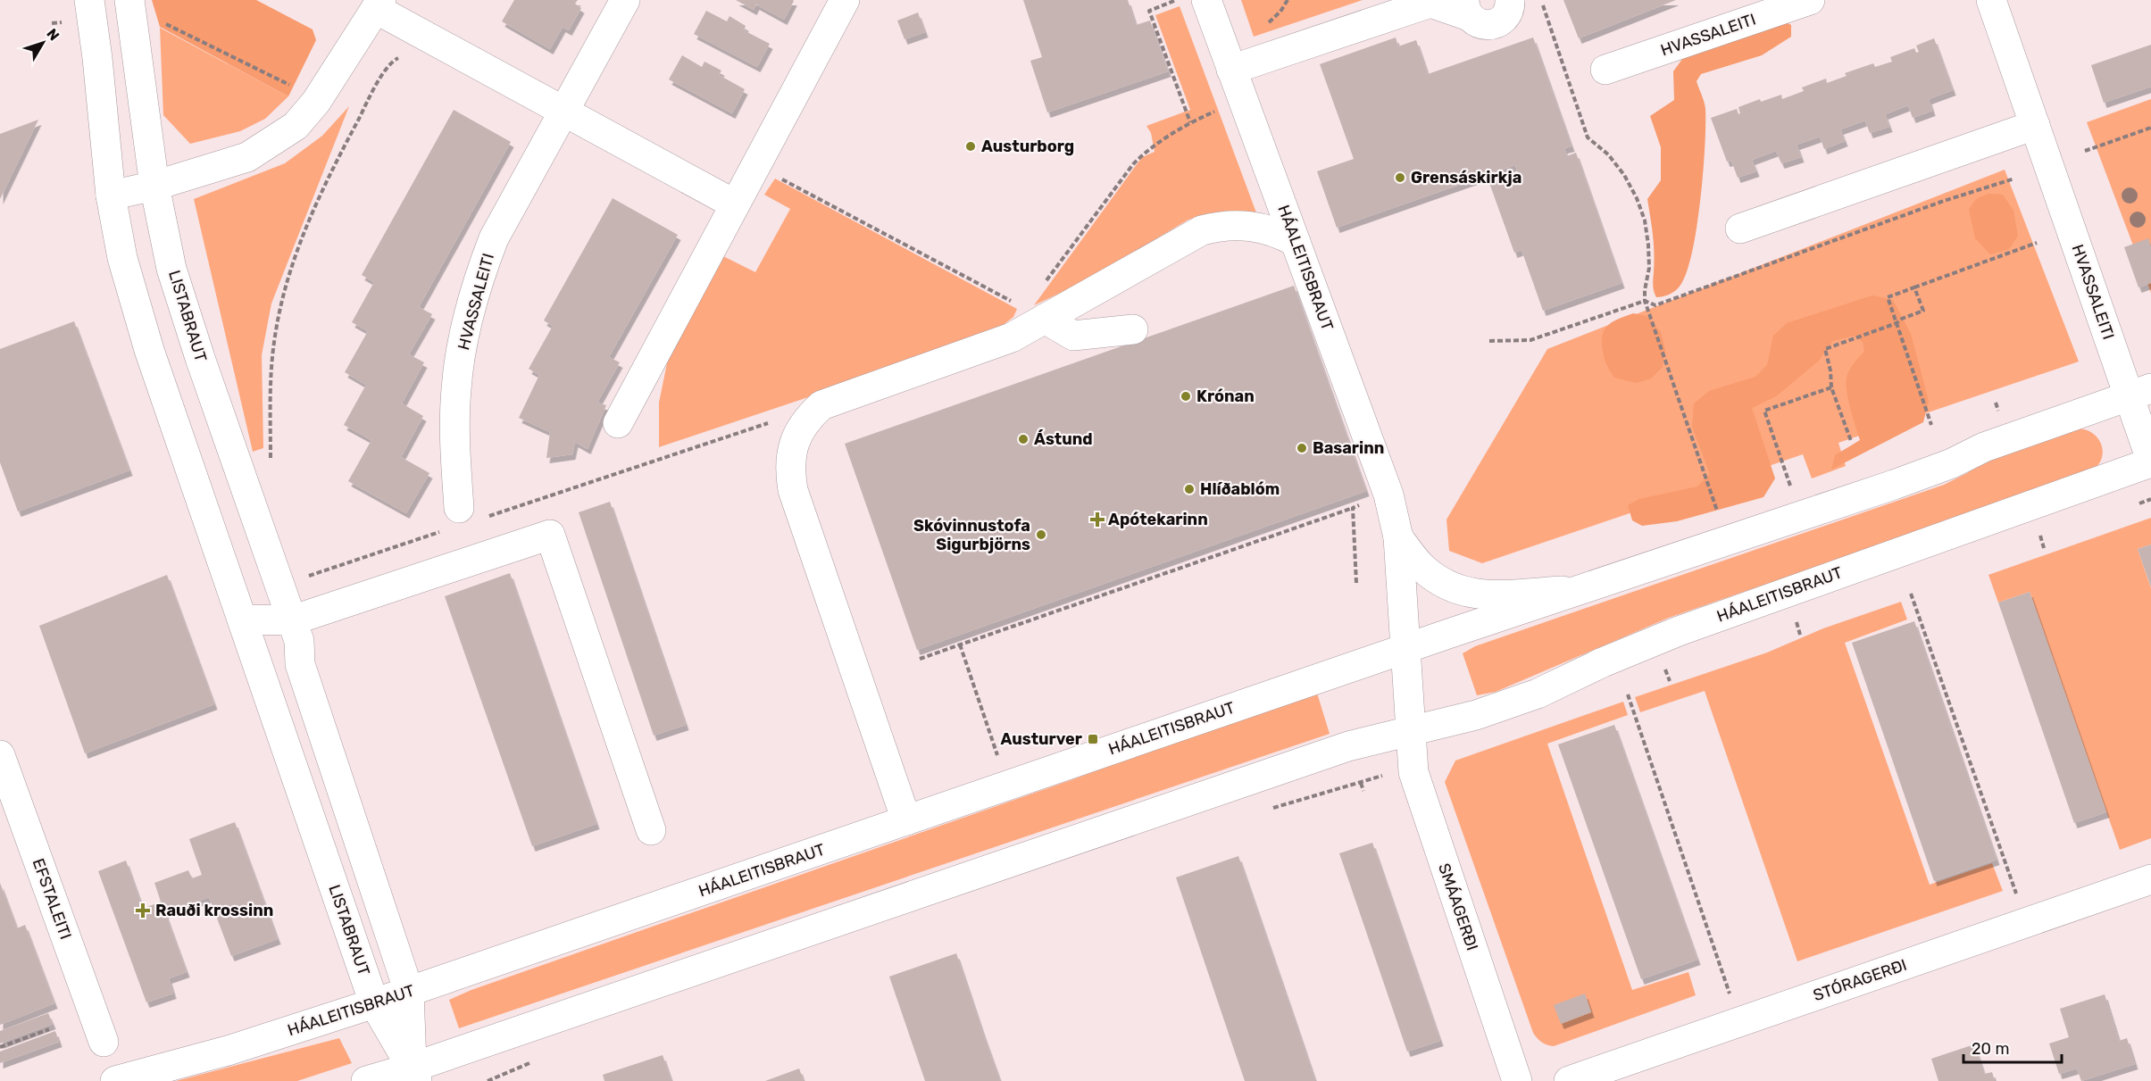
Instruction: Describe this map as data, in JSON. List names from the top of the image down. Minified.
{"streets":{"street":["HVASSALEITI","HÁALEITISBRAUT","LISTABRAUT","EFSTALEITI","SMÁAGERÐI","STÓRAGERÐI"]},"crossings":[["HVASSALEITI","HÁALEITISBRAUT"],["HÁALEITISBRAUT","LISTABRAUT"],["HÁALEITISBRAUT","SMÁAGERÐI"]],"places":{"other":["Austurborg","Grensáskirkja","Krónan","Ástund","Basarinn","Hlíðablóm","Skóvinnustofa Sigurbjörns"],"health":["Apótekarinn","Rauði krossinn"],"transit":["Austurver"]},"scale_bar":"20 m","north":"top right"}
